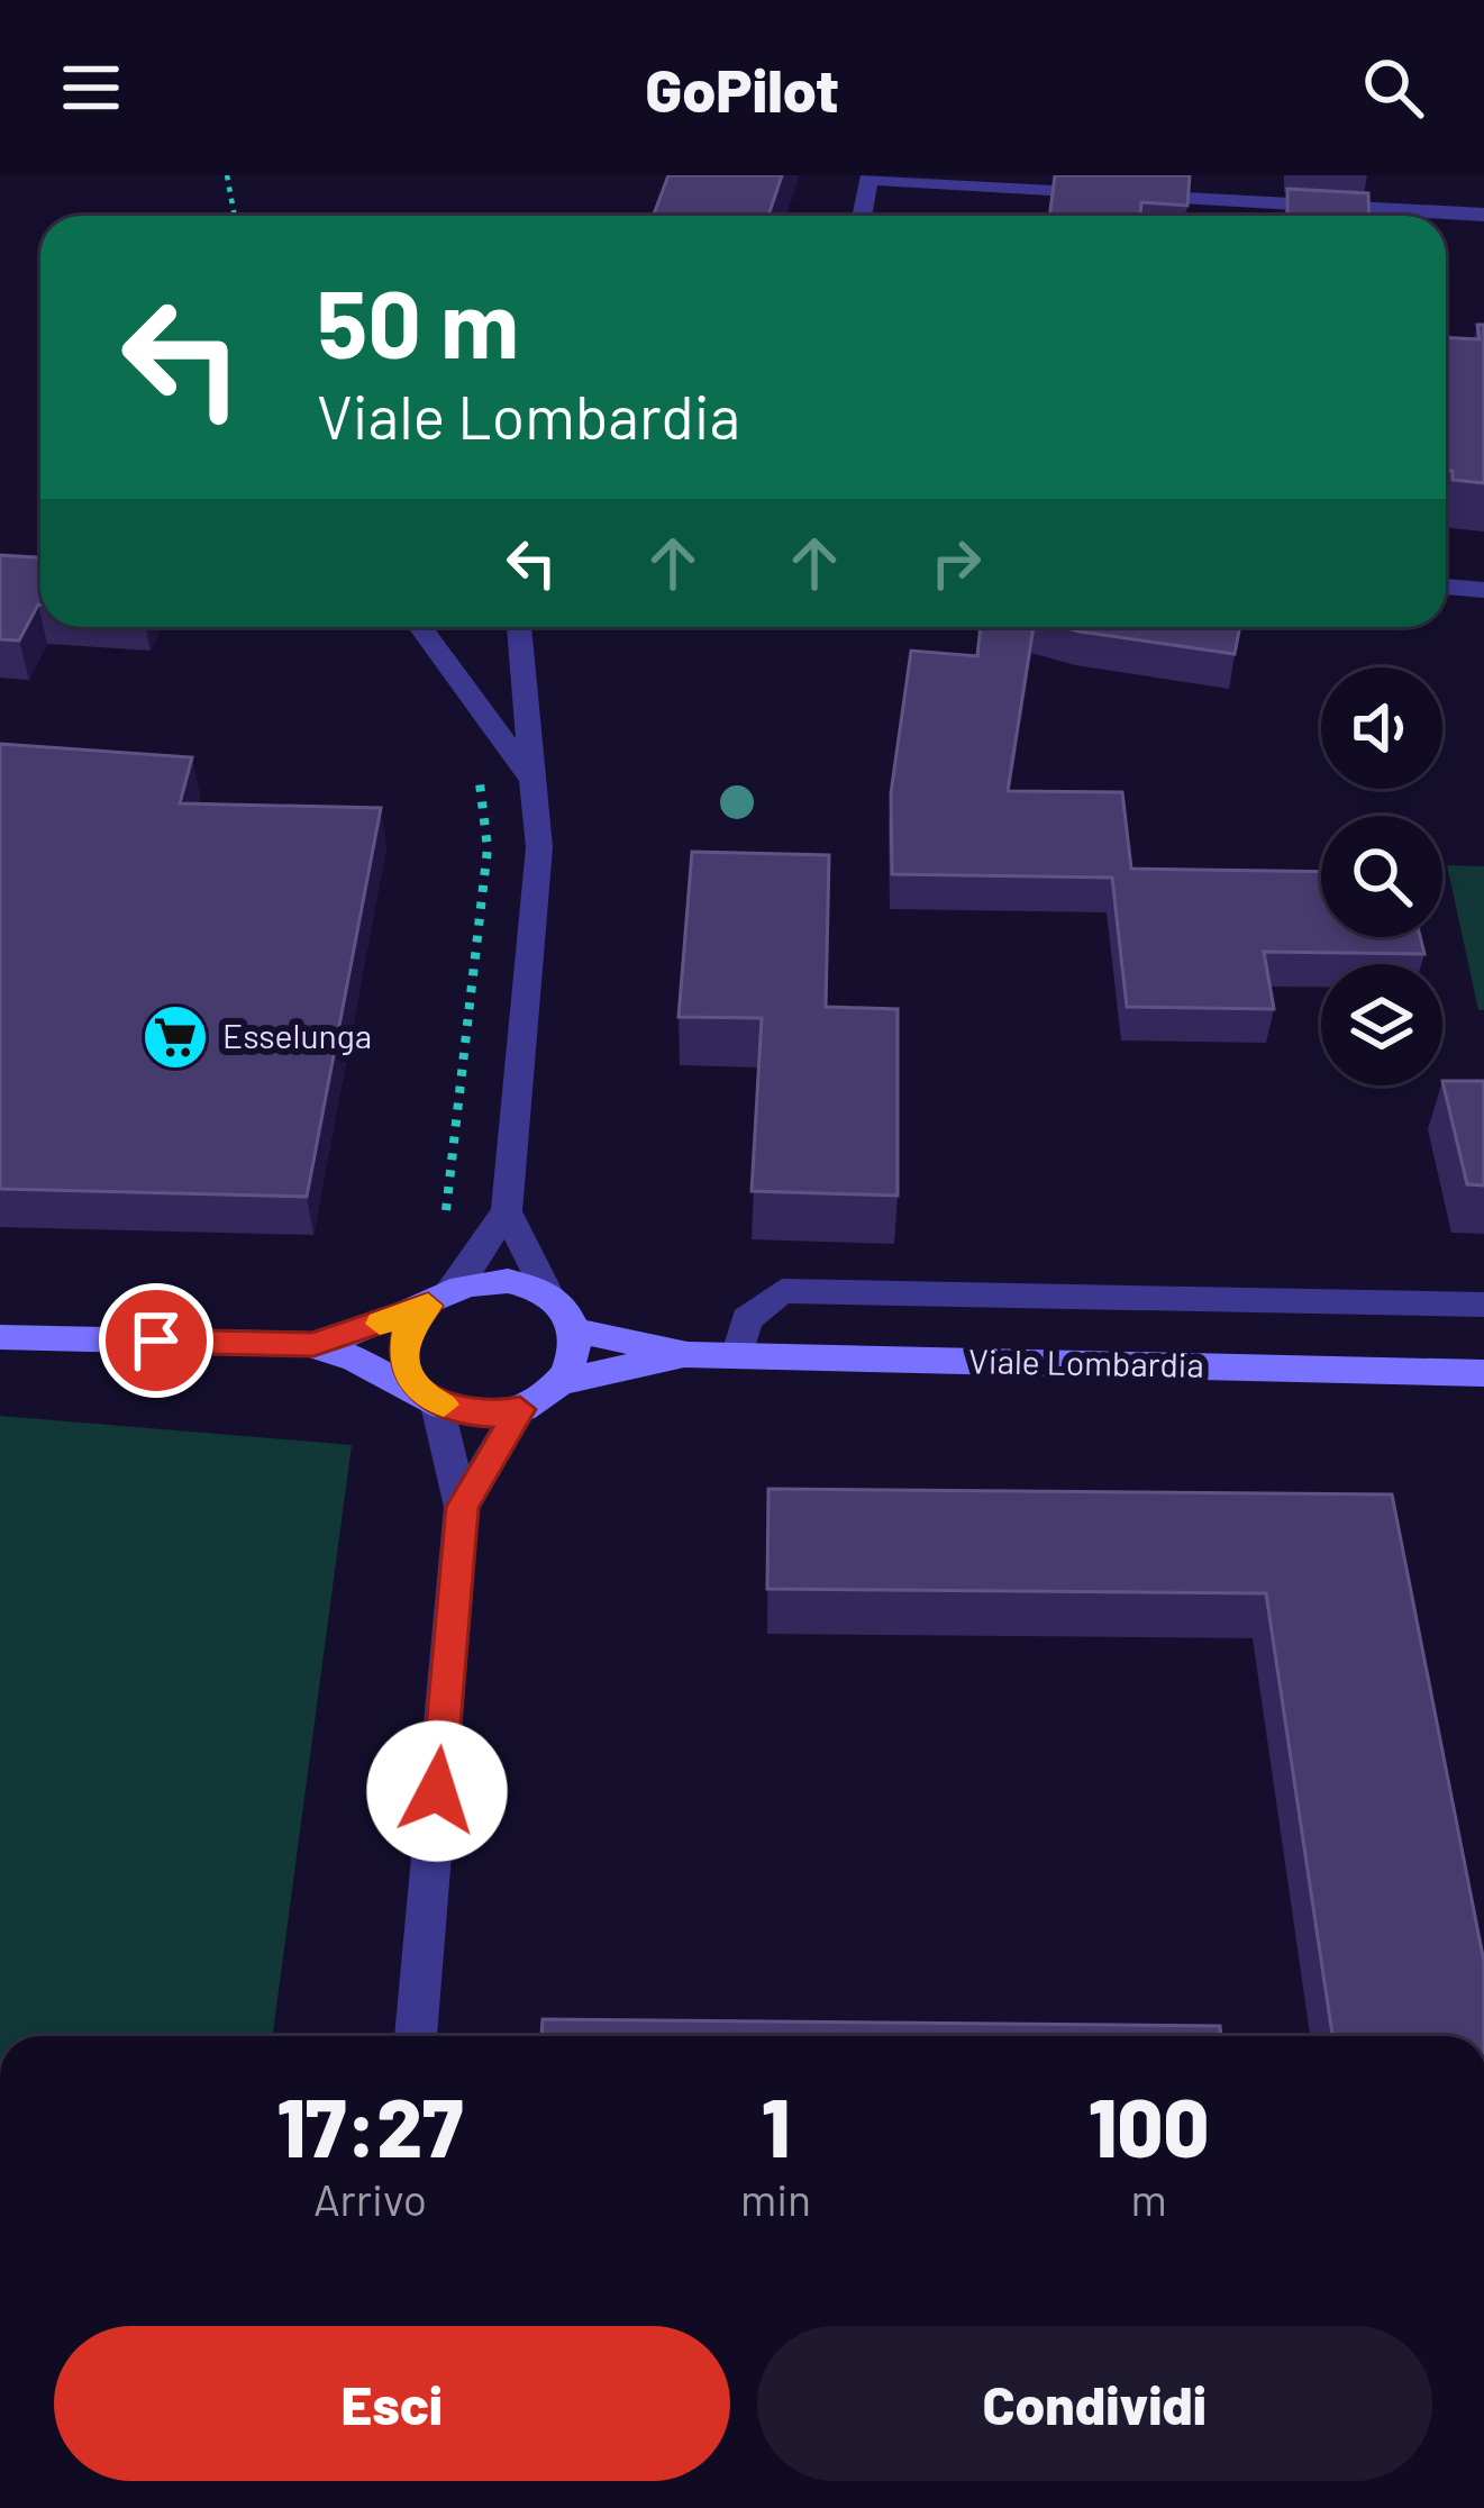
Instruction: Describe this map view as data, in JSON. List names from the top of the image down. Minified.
{"streets":{"street":["Viale Lombardia"]},"places":{"supermarket":["Esselunga"]},"page":{"header":"GoPilot","turn":["50 m","Viale Lombardia"],"eta":["17:27","Arrivo","1","min","100","m"],"buttons":["Esci","Condividi"]}}
